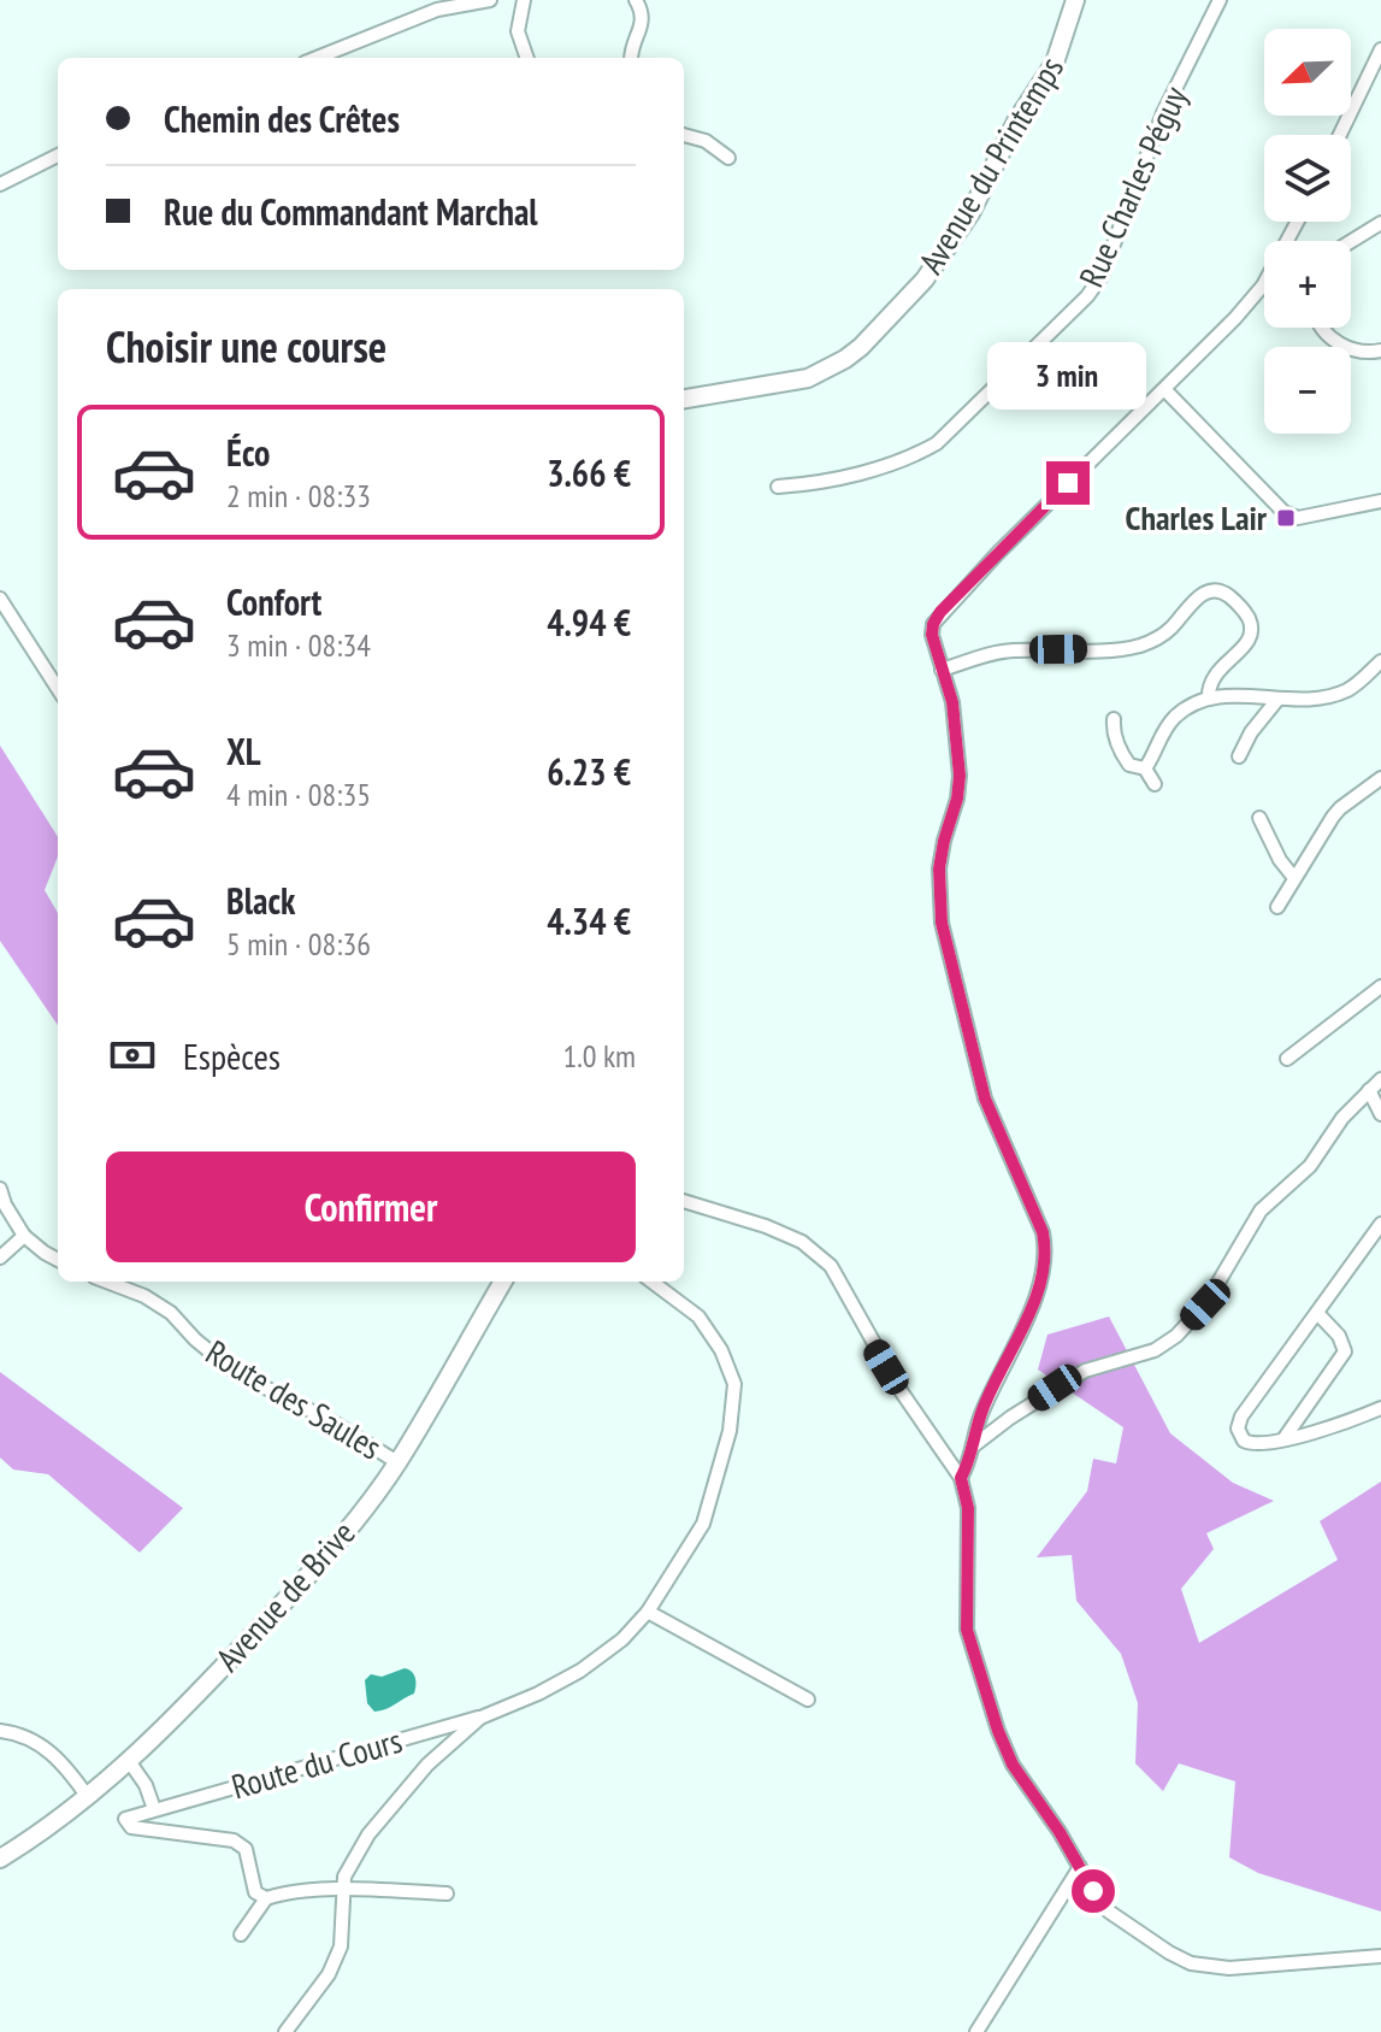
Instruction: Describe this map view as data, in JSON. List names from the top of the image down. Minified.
{"streets":{"street":["Avenue du Printemps","Rue Charles Péguy","Route des Saules","Avenue de Brive","Route du Cours"]},"crossings":[["Route des Saules","Avenue de Brive"]],"places":{"transit":["Charles Lair"]},"north":"bottom left","page":{"map_buttons":["+","−"],"banner":["Chemin des Crêtes","Rue du Commandant Marchal"],"heading":"Choisir une course","bubble":"3 min","list":[{"name":"Éco","note":"2 min · 08:33","value":"3.66 €"},{"name":"Confort","note":"3 min · 08:34","value":"4.94 €"},{"name":"XL","note":"4 min · 08:35","value":"6.23 €"},{"name":"Black","note":"5 min · 08:36","value":"4.34 €"}],"pay":["Espèces","1.0 km"],"buttons":"Confirmer"}}
